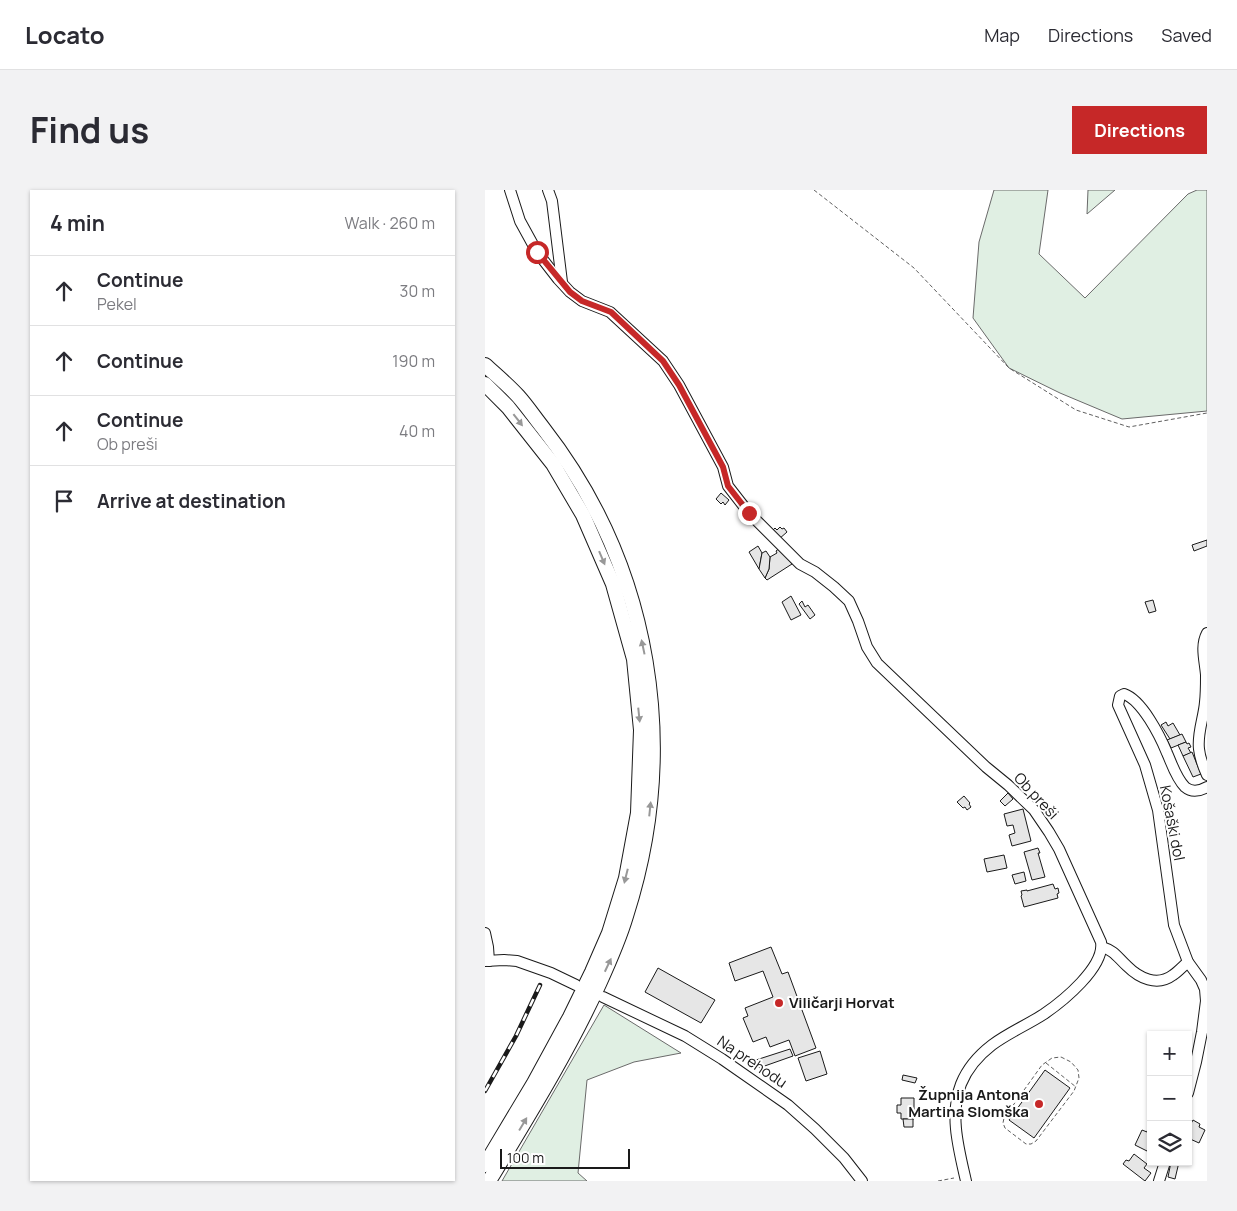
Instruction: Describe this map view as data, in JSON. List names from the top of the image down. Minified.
{"streets":{"street":["Ob preši","Košaški dol","Na prehodu"]},"places":["Viličarji Horvat","Župnija Antona Martina Slomška"],"scale_bar":"100 m","page":{"header":"Locato","nav":["Map","Directions","Saved"],"title":"Find us","buttons":"Directions","heading":["4 min","Walk · 260 m"],"list":[["Continue","Pekel","30 m"],["Continue","190 m"],["Continue","Ob preši","40 m"],"Arrive at destination"],"map_buttons":["+","−"],"scale":"100 m"}}
